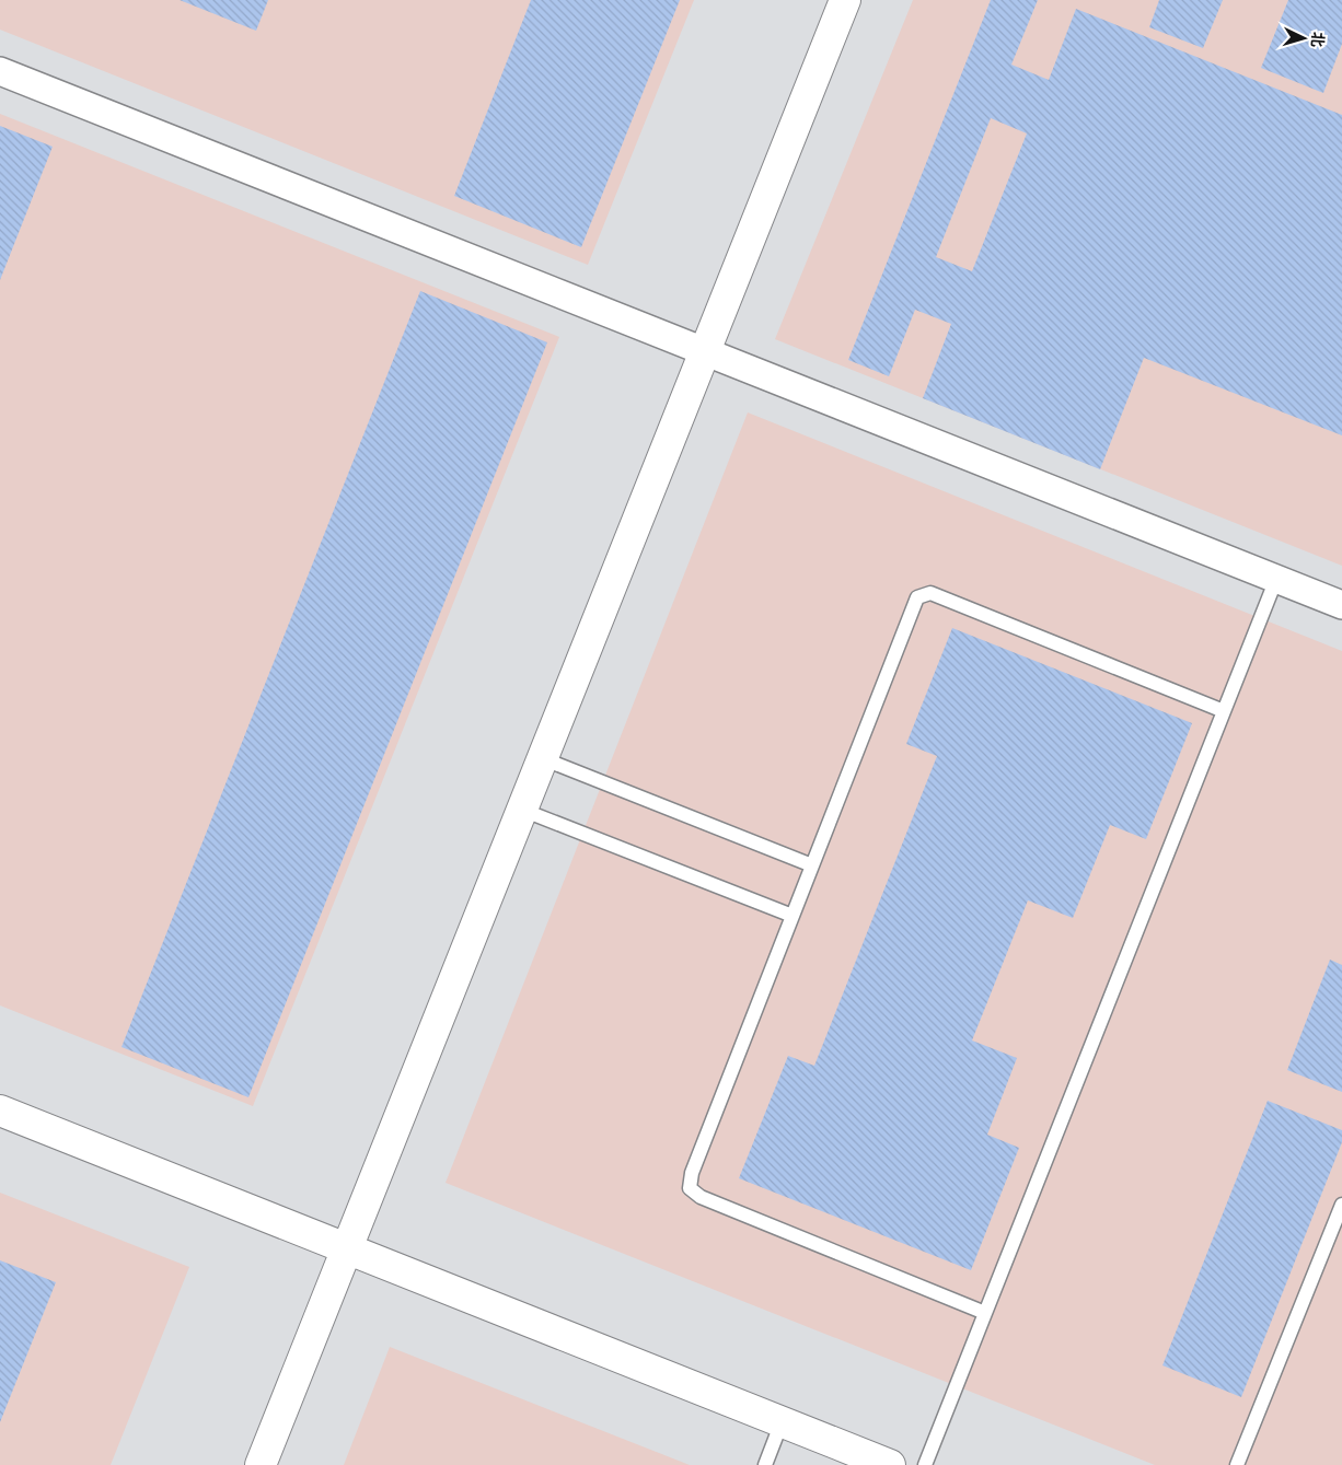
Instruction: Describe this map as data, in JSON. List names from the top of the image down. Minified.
{"north":"right"}
